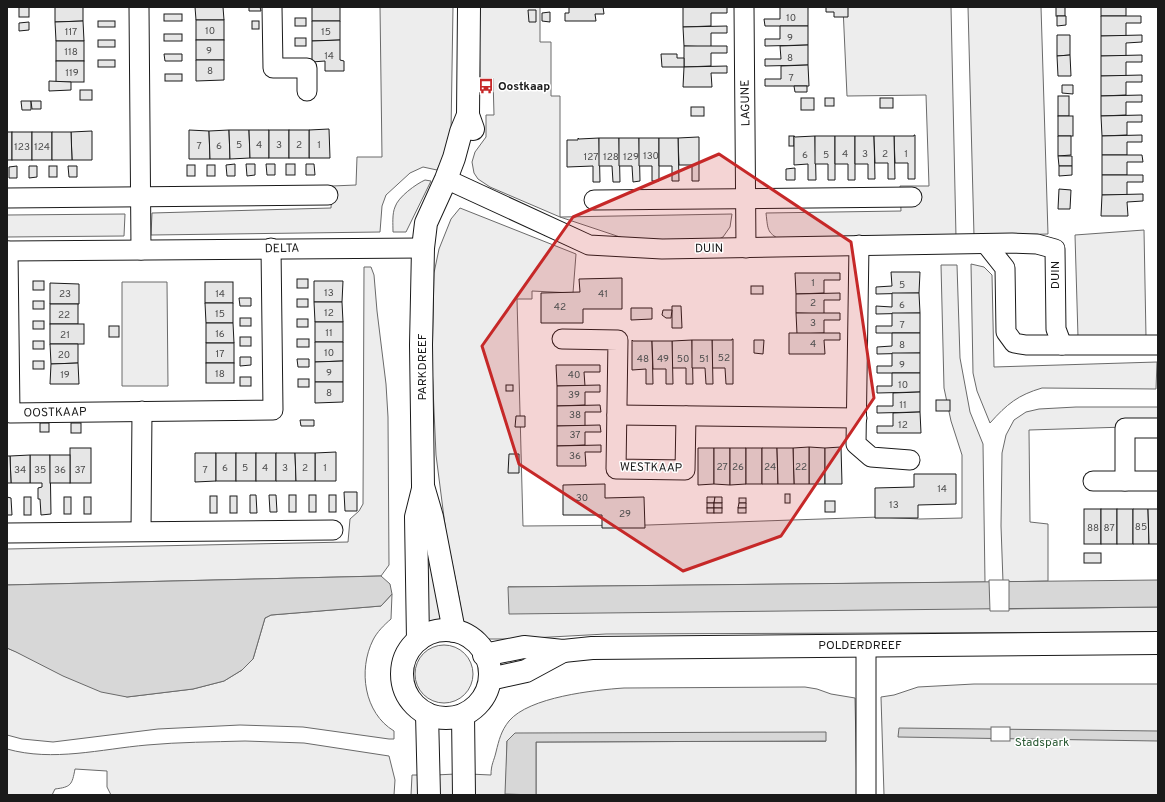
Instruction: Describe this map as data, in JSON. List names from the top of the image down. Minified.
{"streets":{"street":["LAGUNE","DELTA","DUIN","PARKDREEF","OOSTKAAP","WESTKAAP","POLDERDREEF"]},"crossings":[["LAGUNE","DUIN"],["DELTA","PARKDREEF"],["DELTA","OOSTKAAP"],["DUIN","PARKDREEF"],["PARKDREEF","POLDERDREEF"]],"parks":["Stadspark"],"places":{"bus stop":["Oostkaap"]},"house_numbers":["10","10","117","15","9","9","118","14","8","8","119","7","5","4","3","2","1","7","6","123","124","4","3","2","1","6","5","130","127","128","129","1","5","13","23","14","41","2","6","42","12","15","22","3","7","11","16","21","4","8","10","17","20","52","48","49","50","51","9","9","18","19","40","10","8","39","11","38","12","37","36","27","26","24","22","6","5","4","3","2","1","34","35","36","37","7","14","30","13","29","85","88","87"]}
